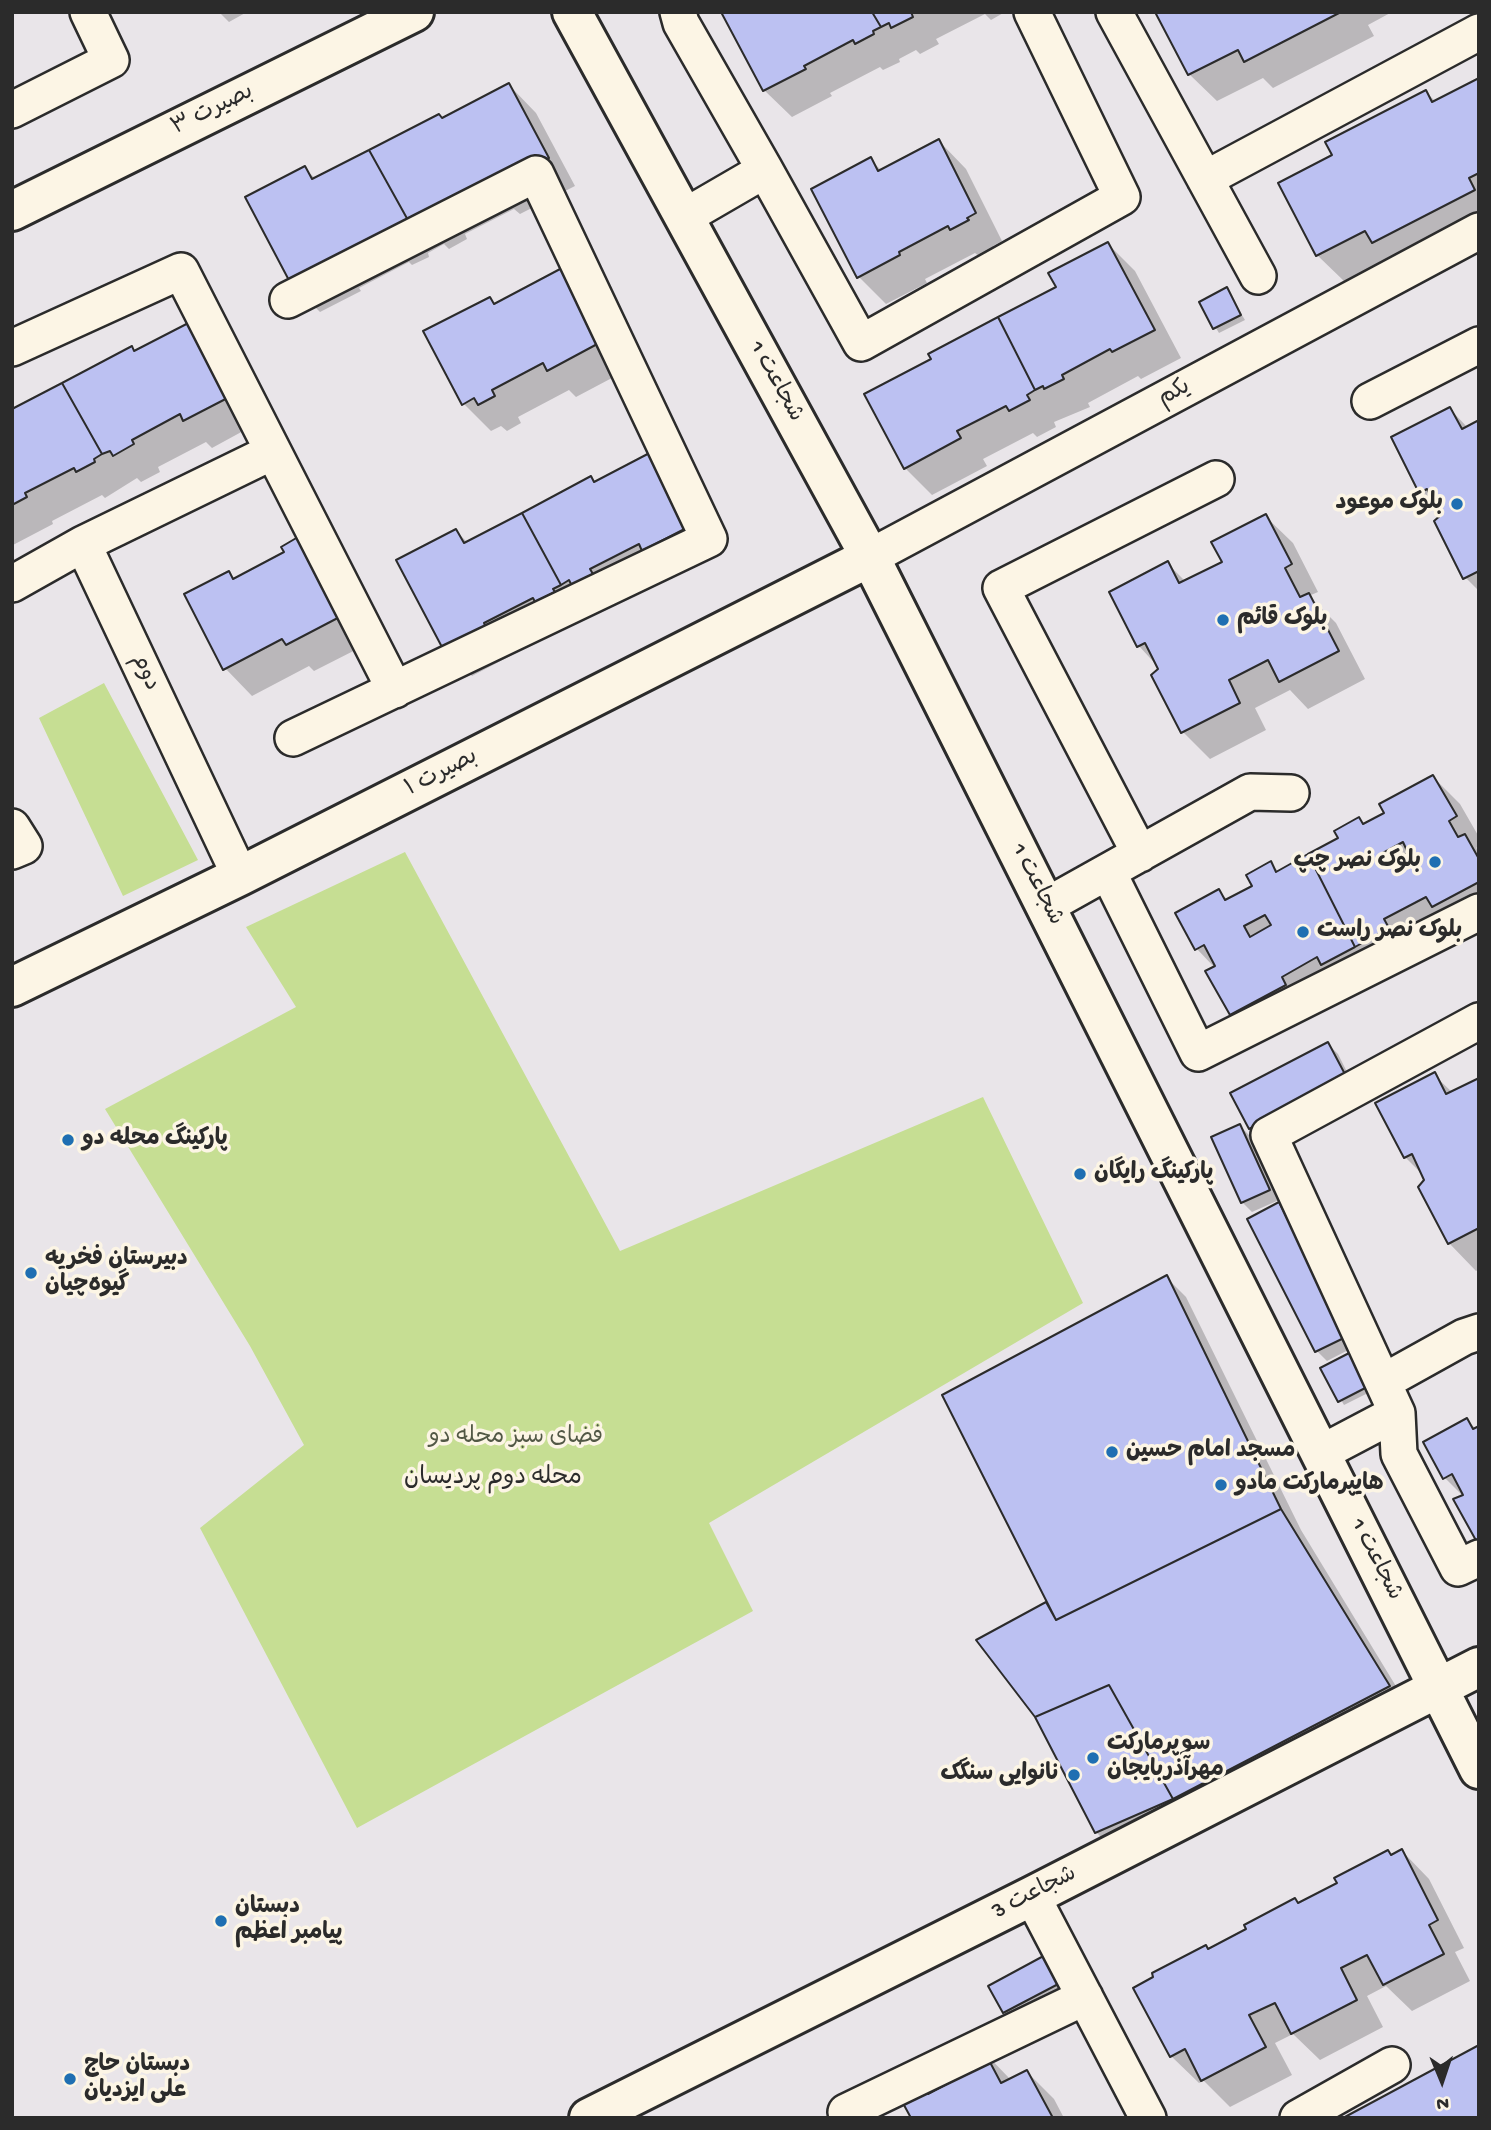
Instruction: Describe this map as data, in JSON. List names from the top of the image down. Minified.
{"streets":{"street":["بصیرت ۳","شجاعت 1","یکم","دوم","بصیرت ۱","شجاعت 3"]},"crossings":[["شجاعت 1","یکم"],["شجاعت 1","بصیرت ۱"],["شجاعت 1","شجاعت 3"],["یکم","بصیرت ۱"],["دوم","بصیرت ۱"]],"districts":["محله دوم پردیسان"],"parks":["فضای سبز محله دو"],"places":["بلوک موعود","بلوک قائم","بلوک نصر چپ","بلوک نصر راست","پارکینگ محله دو","پارکینگ رایگان","دبیرستان فخریه گیوه‌چیان","مسجد امام حسین","هایپرمارکت مادو","سوپرمارکت مهرآذربایجان","نانوایی سنگک","دبستان پیامبر ا‌عظم","دبستان حاج علی ایزدیان"],"north":"bottom"}
